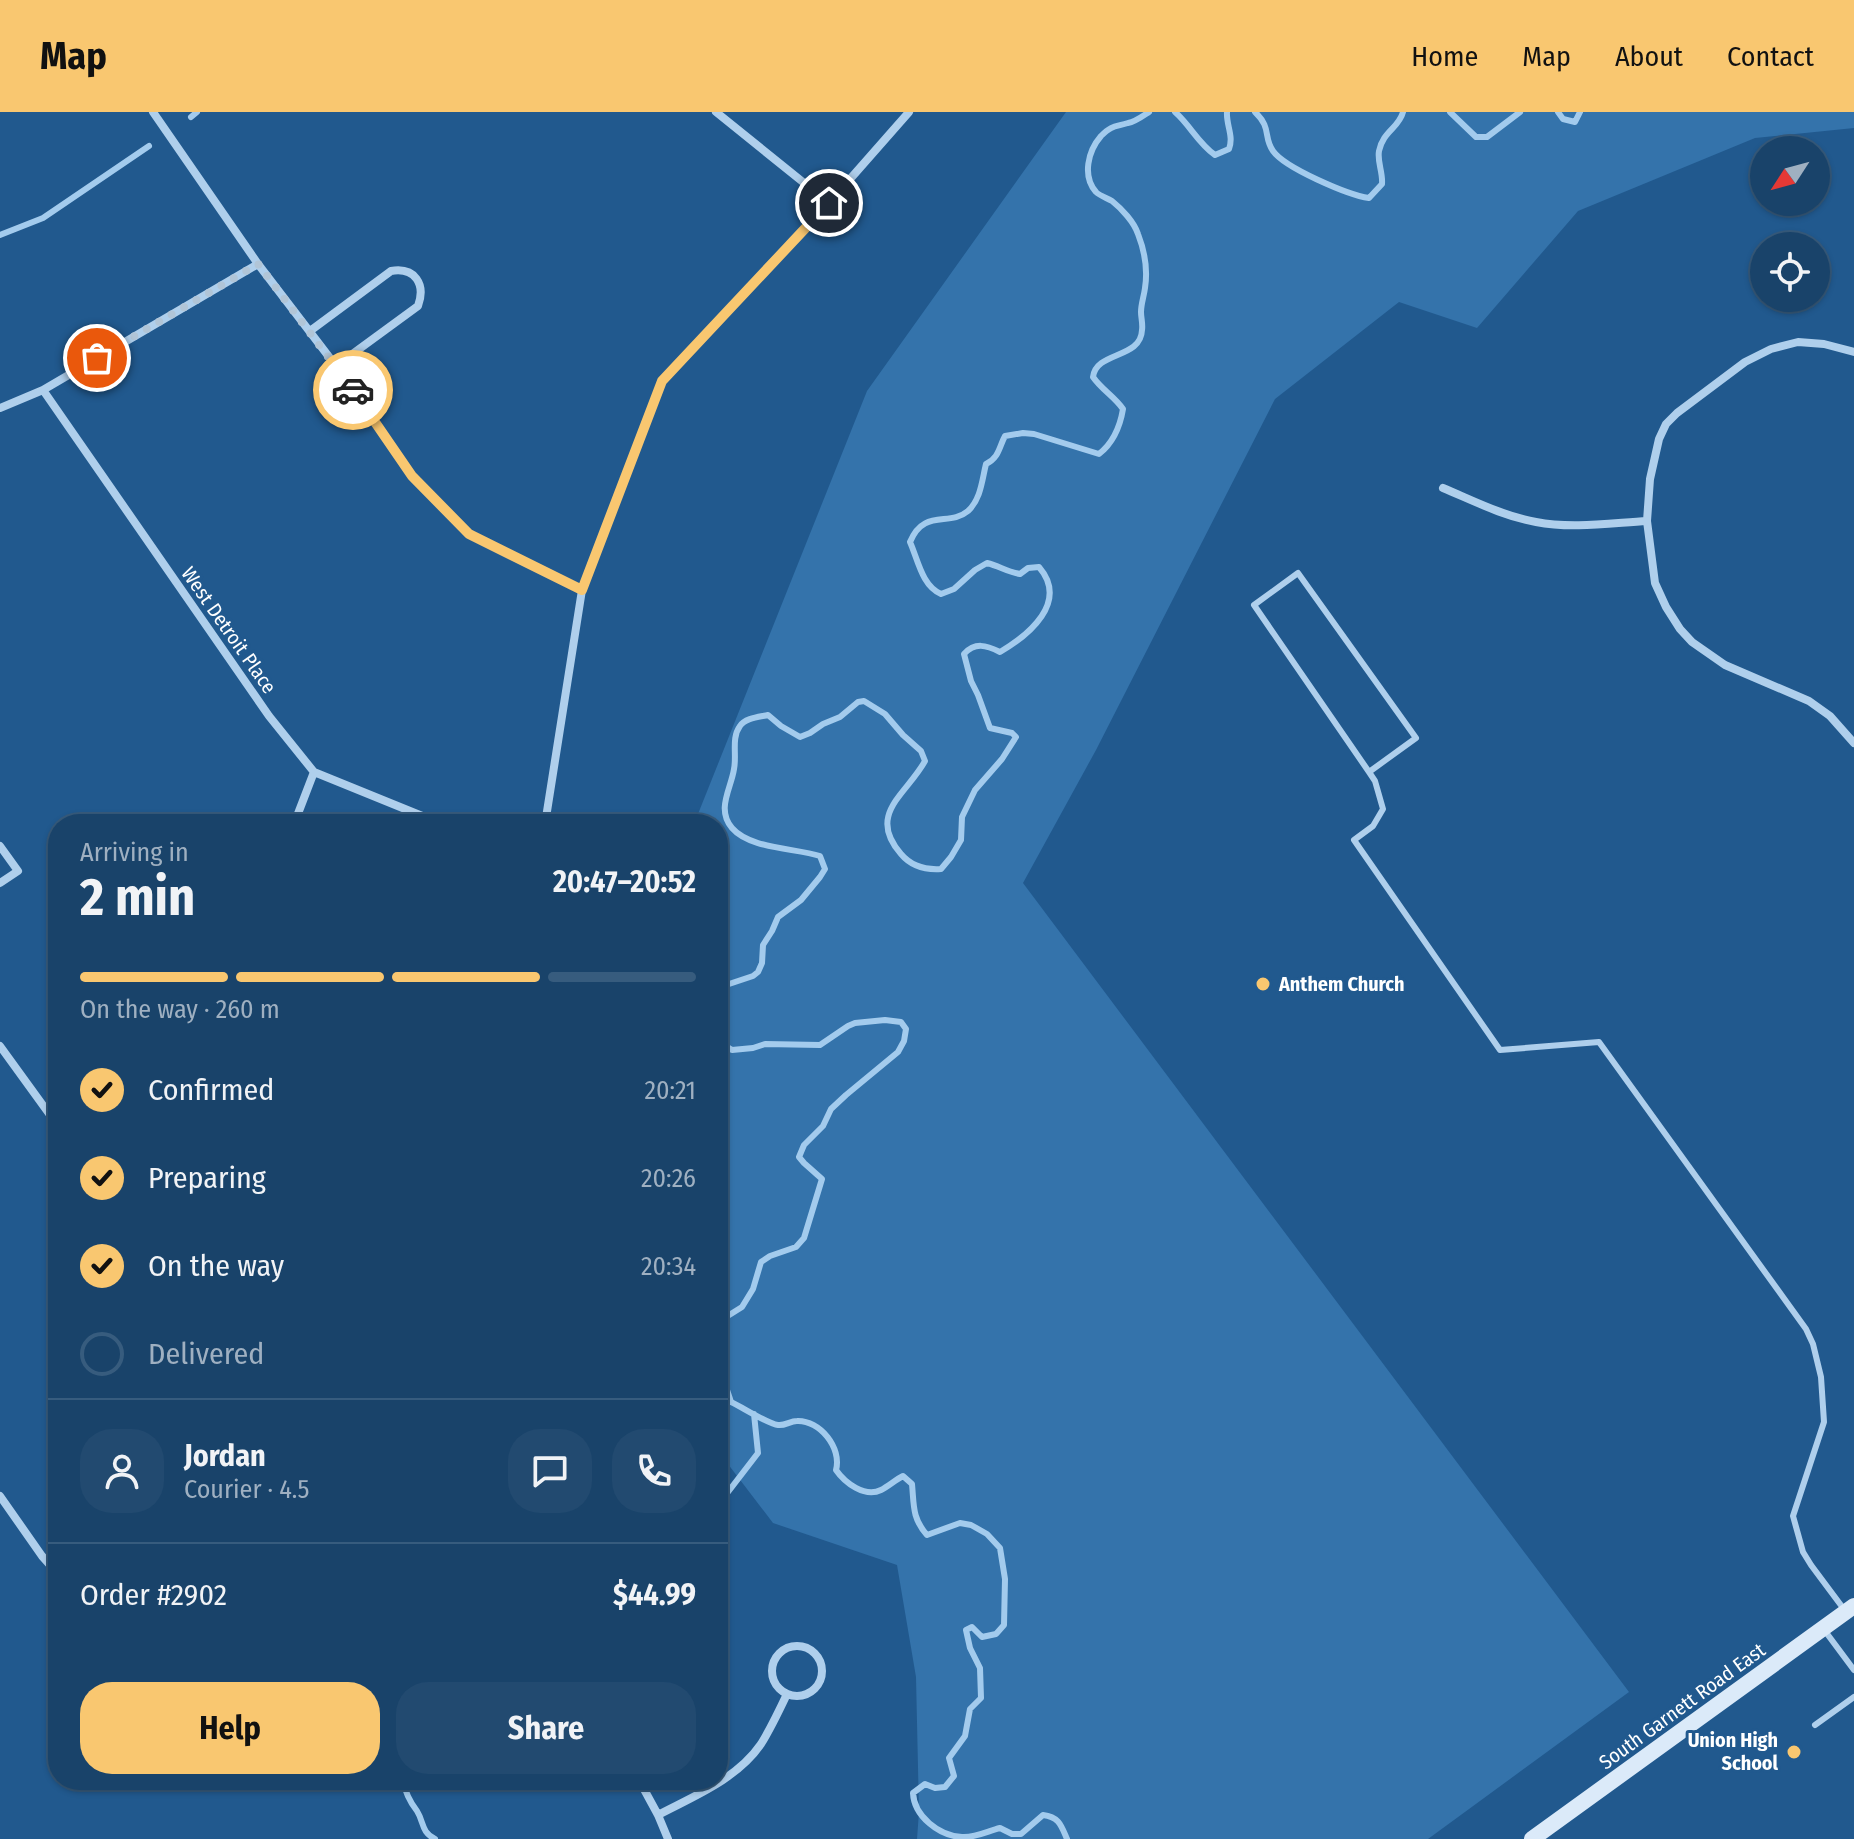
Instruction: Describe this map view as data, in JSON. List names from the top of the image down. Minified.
{"streets":{"main road":["South Garnett Road East"],"street":["West Detroit Place"]},"places":["Anthem Church","Union High School"],"north":"bottom left","page":{"header":"Map","nav":["Home","Map","About","Contact"],"heading":["2 min","Arriving in","20:47–20:52"],"panel":["Jordan","Courier · 4.5","Order #2902","$44.99"],"bar":"On the way · 260 m","list":[["Confirmed","20:21"],["Preparing","20:26"],["On the way","20:34"],"Delivered"],"buttons":["Help","Share"]}}
